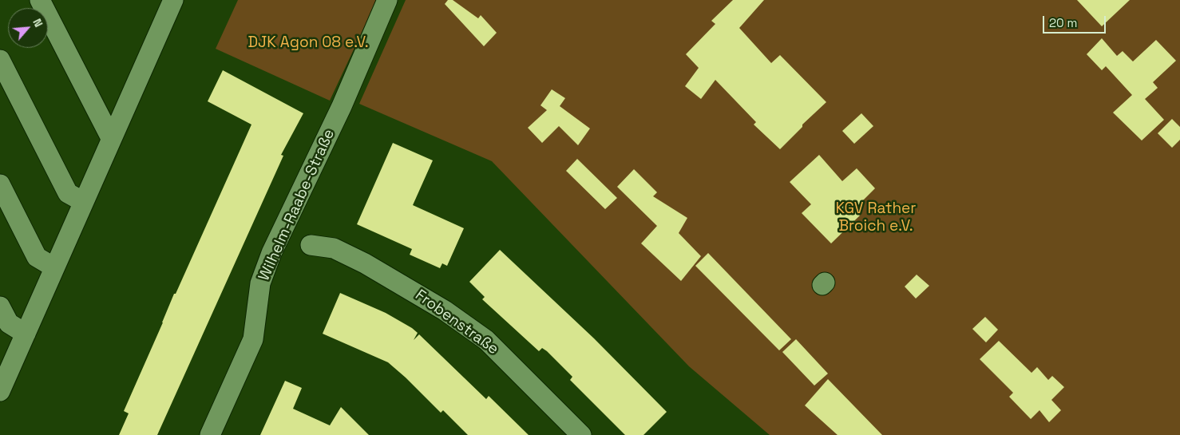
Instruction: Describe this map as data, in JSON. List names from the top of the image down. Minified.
{"streets":{"street":["Wilhelm-Raabe-Straße","Frobenstraße"]},"parks":["DJK Agon 08 e.V.","KGV Rather Broich e.V."],"scale_bar":"20 m","north":"top right"}
